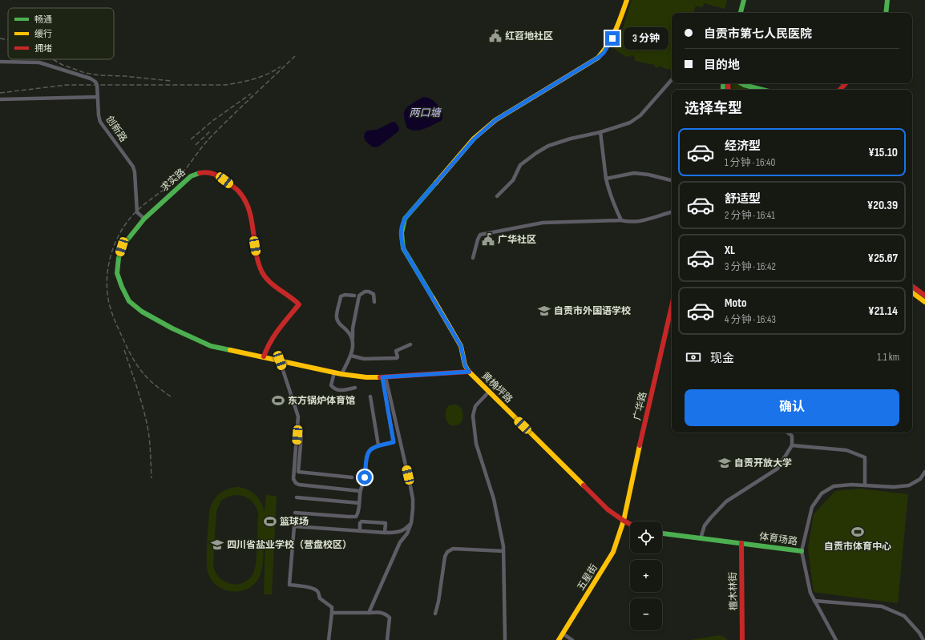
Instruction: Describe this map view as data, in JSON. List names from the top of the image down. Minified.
{"streets":{"street":["创新路","求实路","黄桷坪路","广华路","体育场路","五星街","檀木林街"]},"crossings":[["创新路","求实路"],["求实路","黄桷坪路"],["黄桷坪路","广华路"],["黄桷坪路","五星街"],["广华路","五星街"],["体育场路","檀木林街"]],"water":["两口塘"],"places":{"public building":["红苕地社区","广华社区"],"school or university":["自贡市外国语学校","自贡开放大学","四川省盐业学校（营盘校区）"],"sports":["东方锅炉体育馆","篮球场","自贡市体育中心"]},"legend":["畅通","缓行","拥堵"],"page":{"banner":["自贡市第七人民医院","目的地"],"bubble":"3 分钟","heading":"选择车型","list":[{"name":"经济型","note":"1 分钟 · 16:40","value":"¥15.10"},{"name":"舒适型","note":"2 分钟 · 16:41","value":"¥20.39"},{"name":"XL","note":"3 分钟 · 16:42","value":"¥25.67"},{"name":"Moto","note":"4 分钟 · 16:43","value":"¥21.14"}],"pay":["现金","1.1 km"],"buttons":"确认","map_buttons":["+","−"]}}
